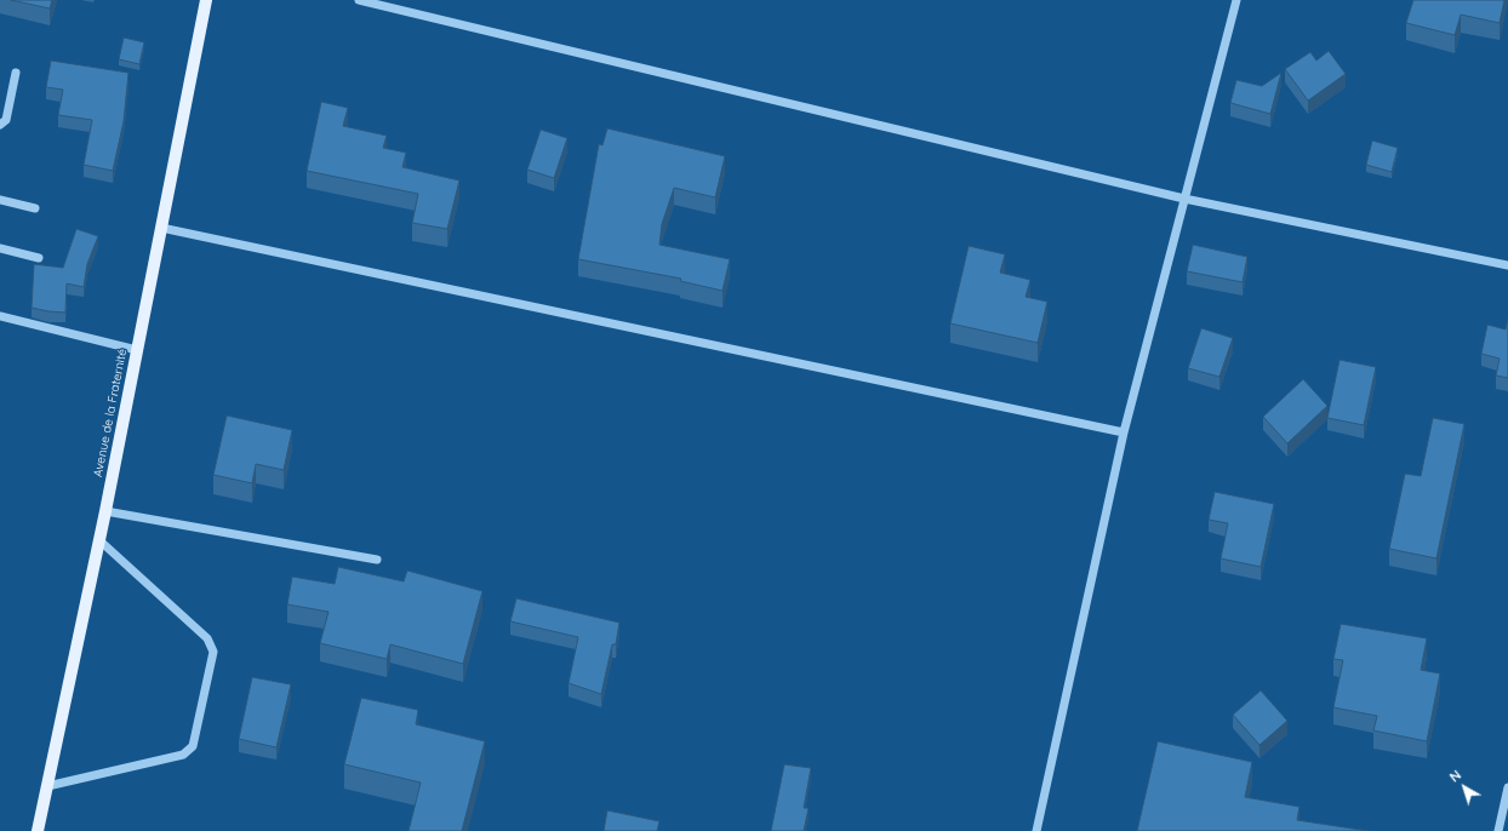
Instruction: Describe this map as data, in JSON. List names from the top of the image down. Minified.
{"streets":{"main road":["Avenue de la Fraternité"]},"north":"top left"}
